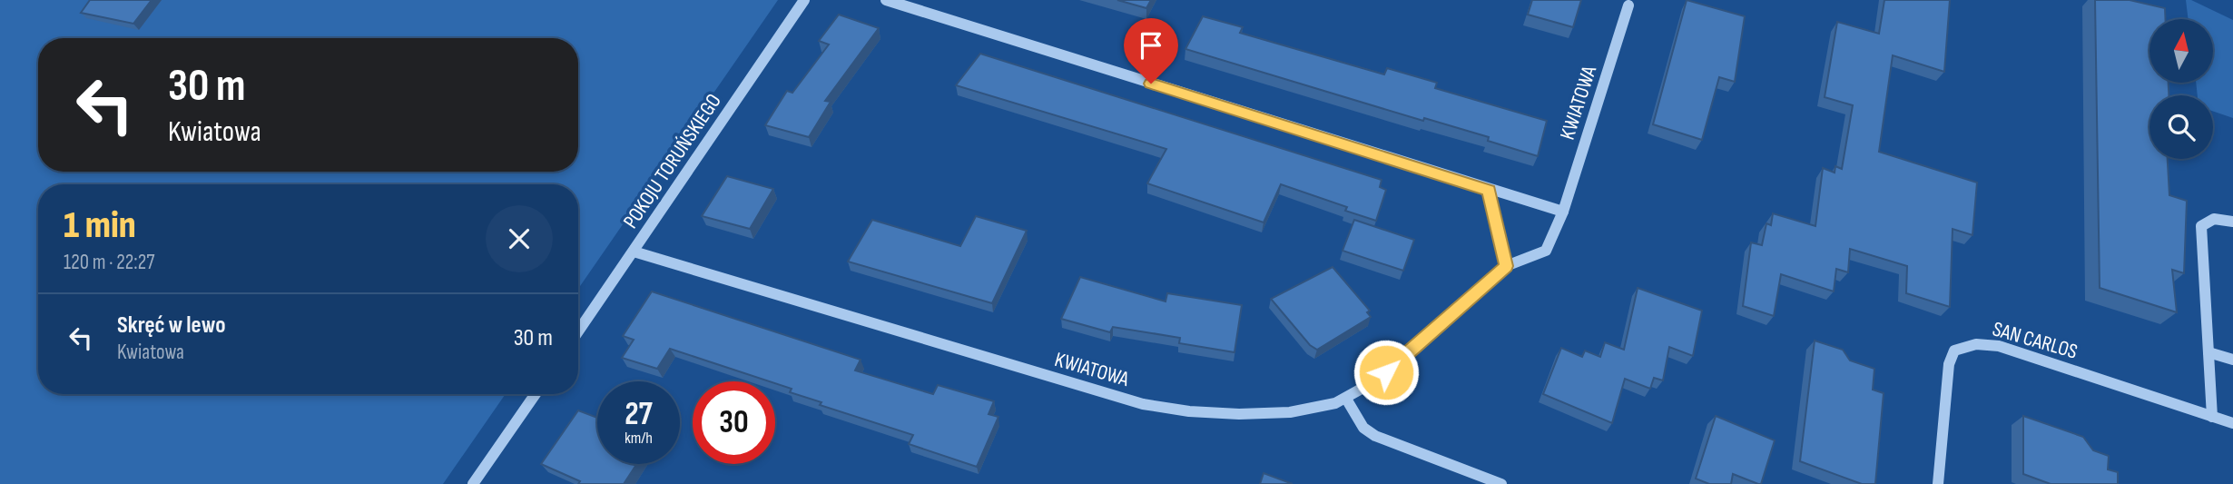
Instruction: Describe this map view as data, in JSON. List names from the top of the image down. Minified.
{"streets":{"street":["KWIATOWA","POKOJU TORUŃSKIEGO","SAN CARLOS"]},"crossings":[["KWIATOWA","POKOJU TORUŃSKIEGO"]],"north":"top","page":{"turn":["30 m","Kwiatowa"],"heading":["1 min","120 m · 22:27"],"list":[{"name":"Skręć w lewo","note":"Kwiatowa","value":"30 m"}],"speed":"27 km/h","limit":"30"}}
